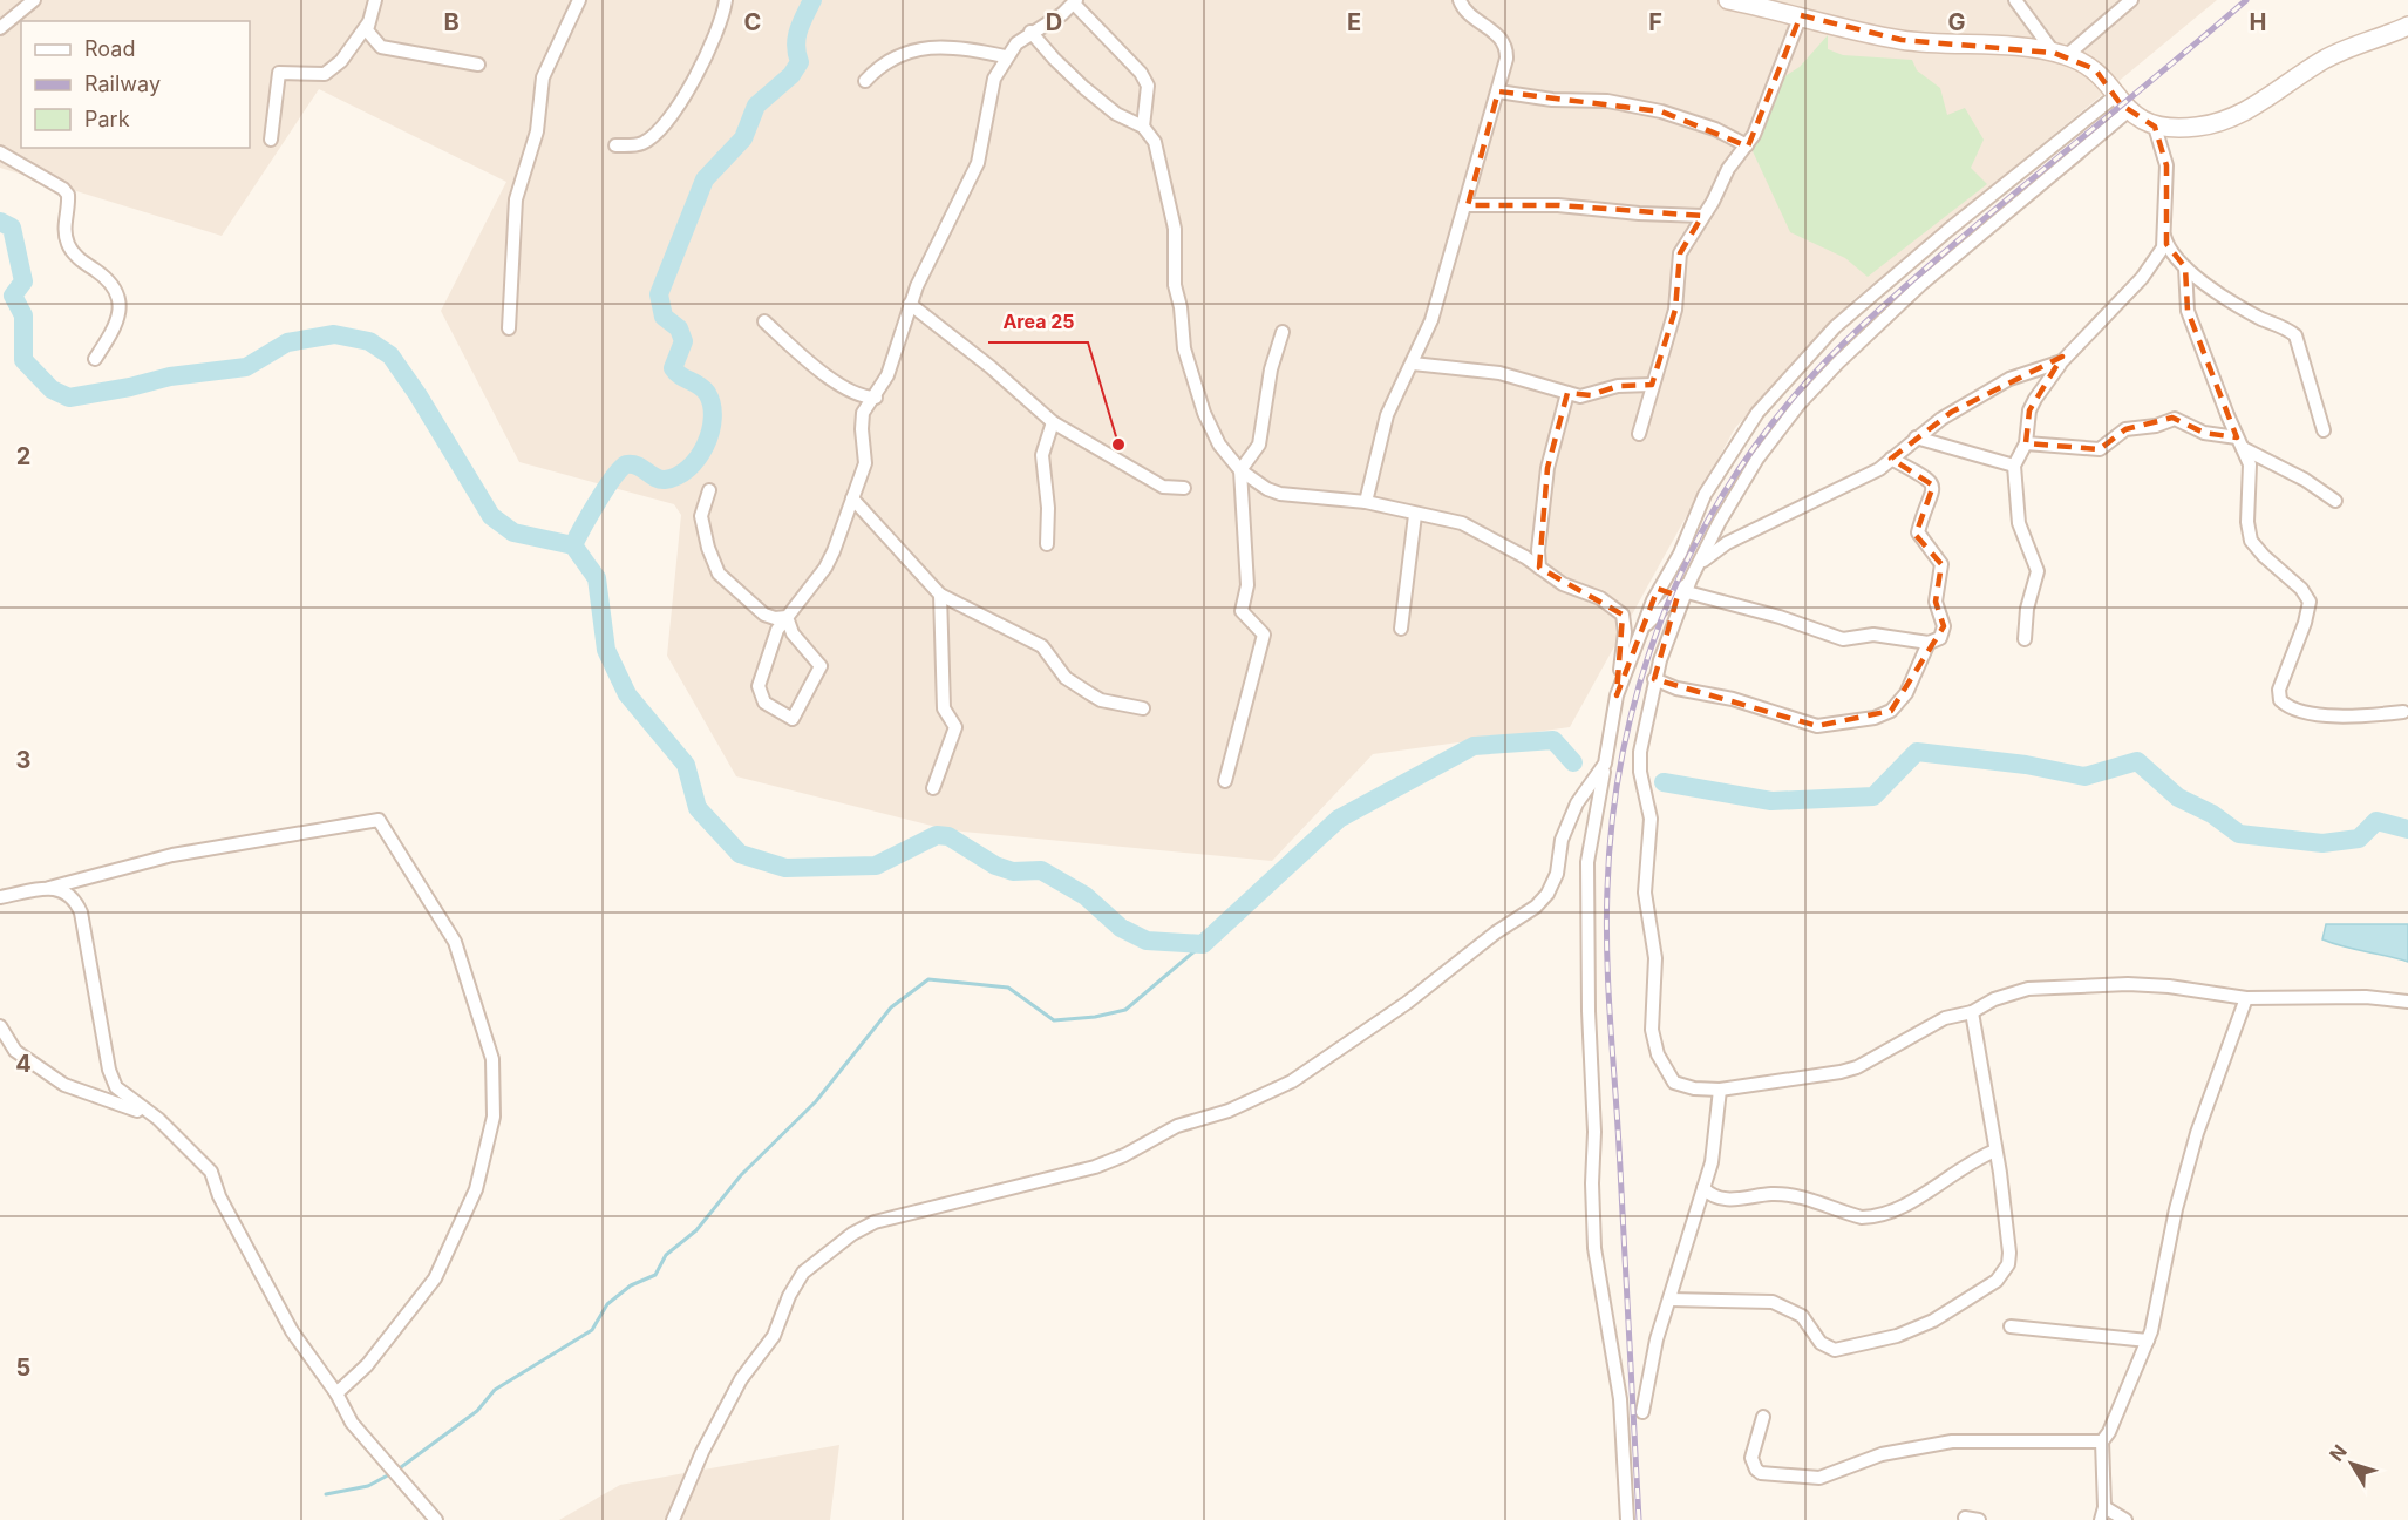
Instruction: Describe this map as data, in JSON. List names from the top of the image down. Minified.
{"places":["Area 25"],"legend":["Road","Railway","Park"],"north":"top left","grid":{"columns":["B","C","D","E","F","G","H"],"rows":["2","3","4","5"]}}
